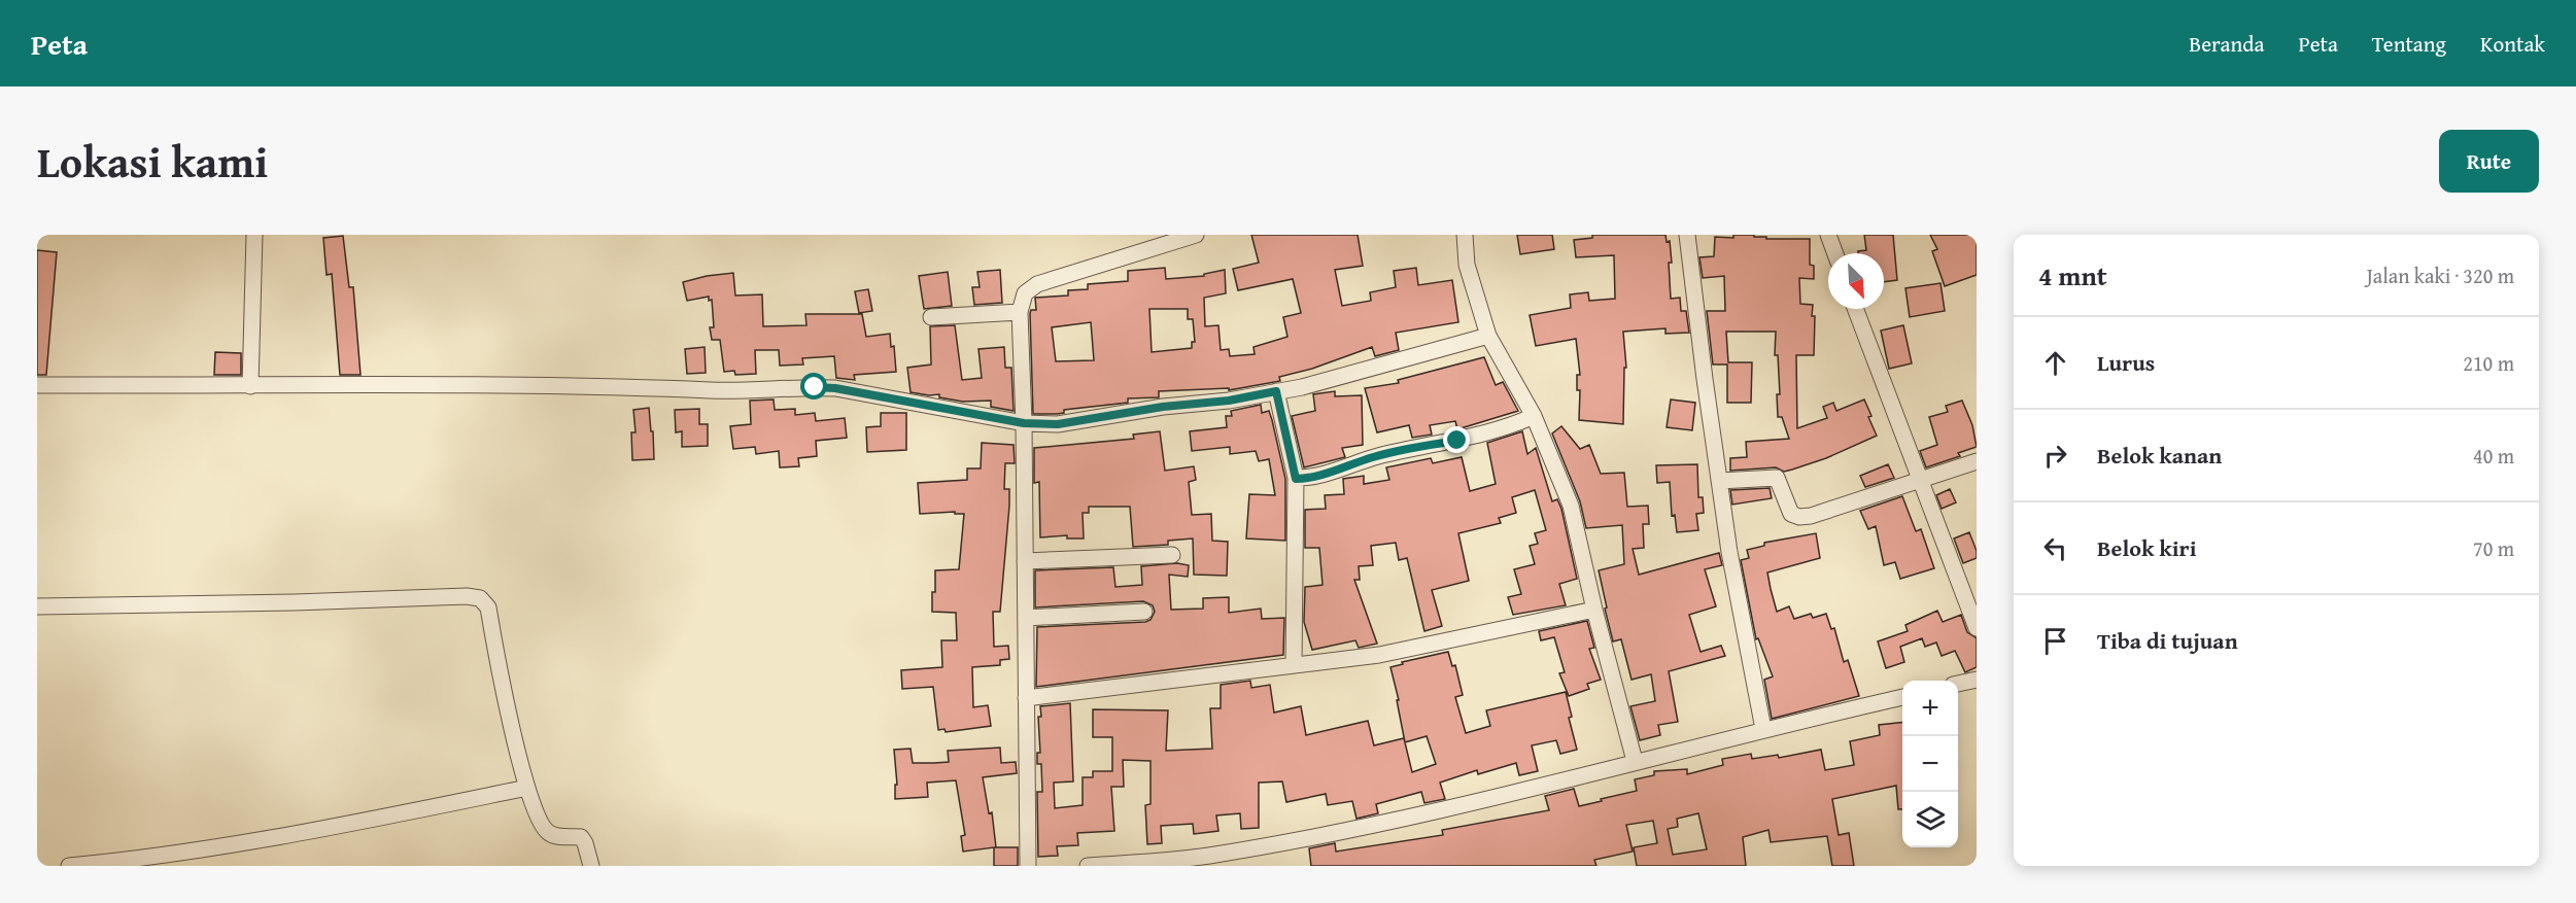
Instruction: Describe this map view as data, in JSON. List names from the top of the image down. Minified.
{"north":"bottom right","page":{"header":"Peta","nav":["Beranda","Peta","Tentang","Kontak"],"title":"Lokasi kami","buttons":"Rute","heading":["4 mnt","Jalan kaki · 320 m"],"list":[["Lurus","210 m"],["Belok kanan","40 m"],["Belok kiri","70 m"],"Tiba di tujuan"],"map_buttons":["+","−"]}}
